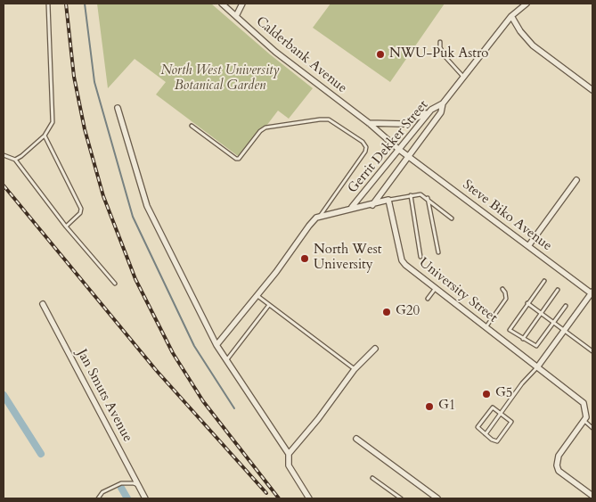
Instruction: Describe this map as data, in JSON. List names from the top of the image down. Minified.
{"streets":{"street":["Calderbank Avenue","Gerrit Dekker Street","Steve Biko Avenue","University Street","Jan Smuts Avenue"]},"crossings":[["Calderbank Avenue","Gerrit Dekker Street"],["Calderbank Avenue","Steve Biko Avenue"],["Gerrit Dekker Street","Steve Biko Avenue"]],"parks":["North West University Botanical Garden"],"places":["NWU-Puk Astro","North West University","G20","G5","G1"]}
